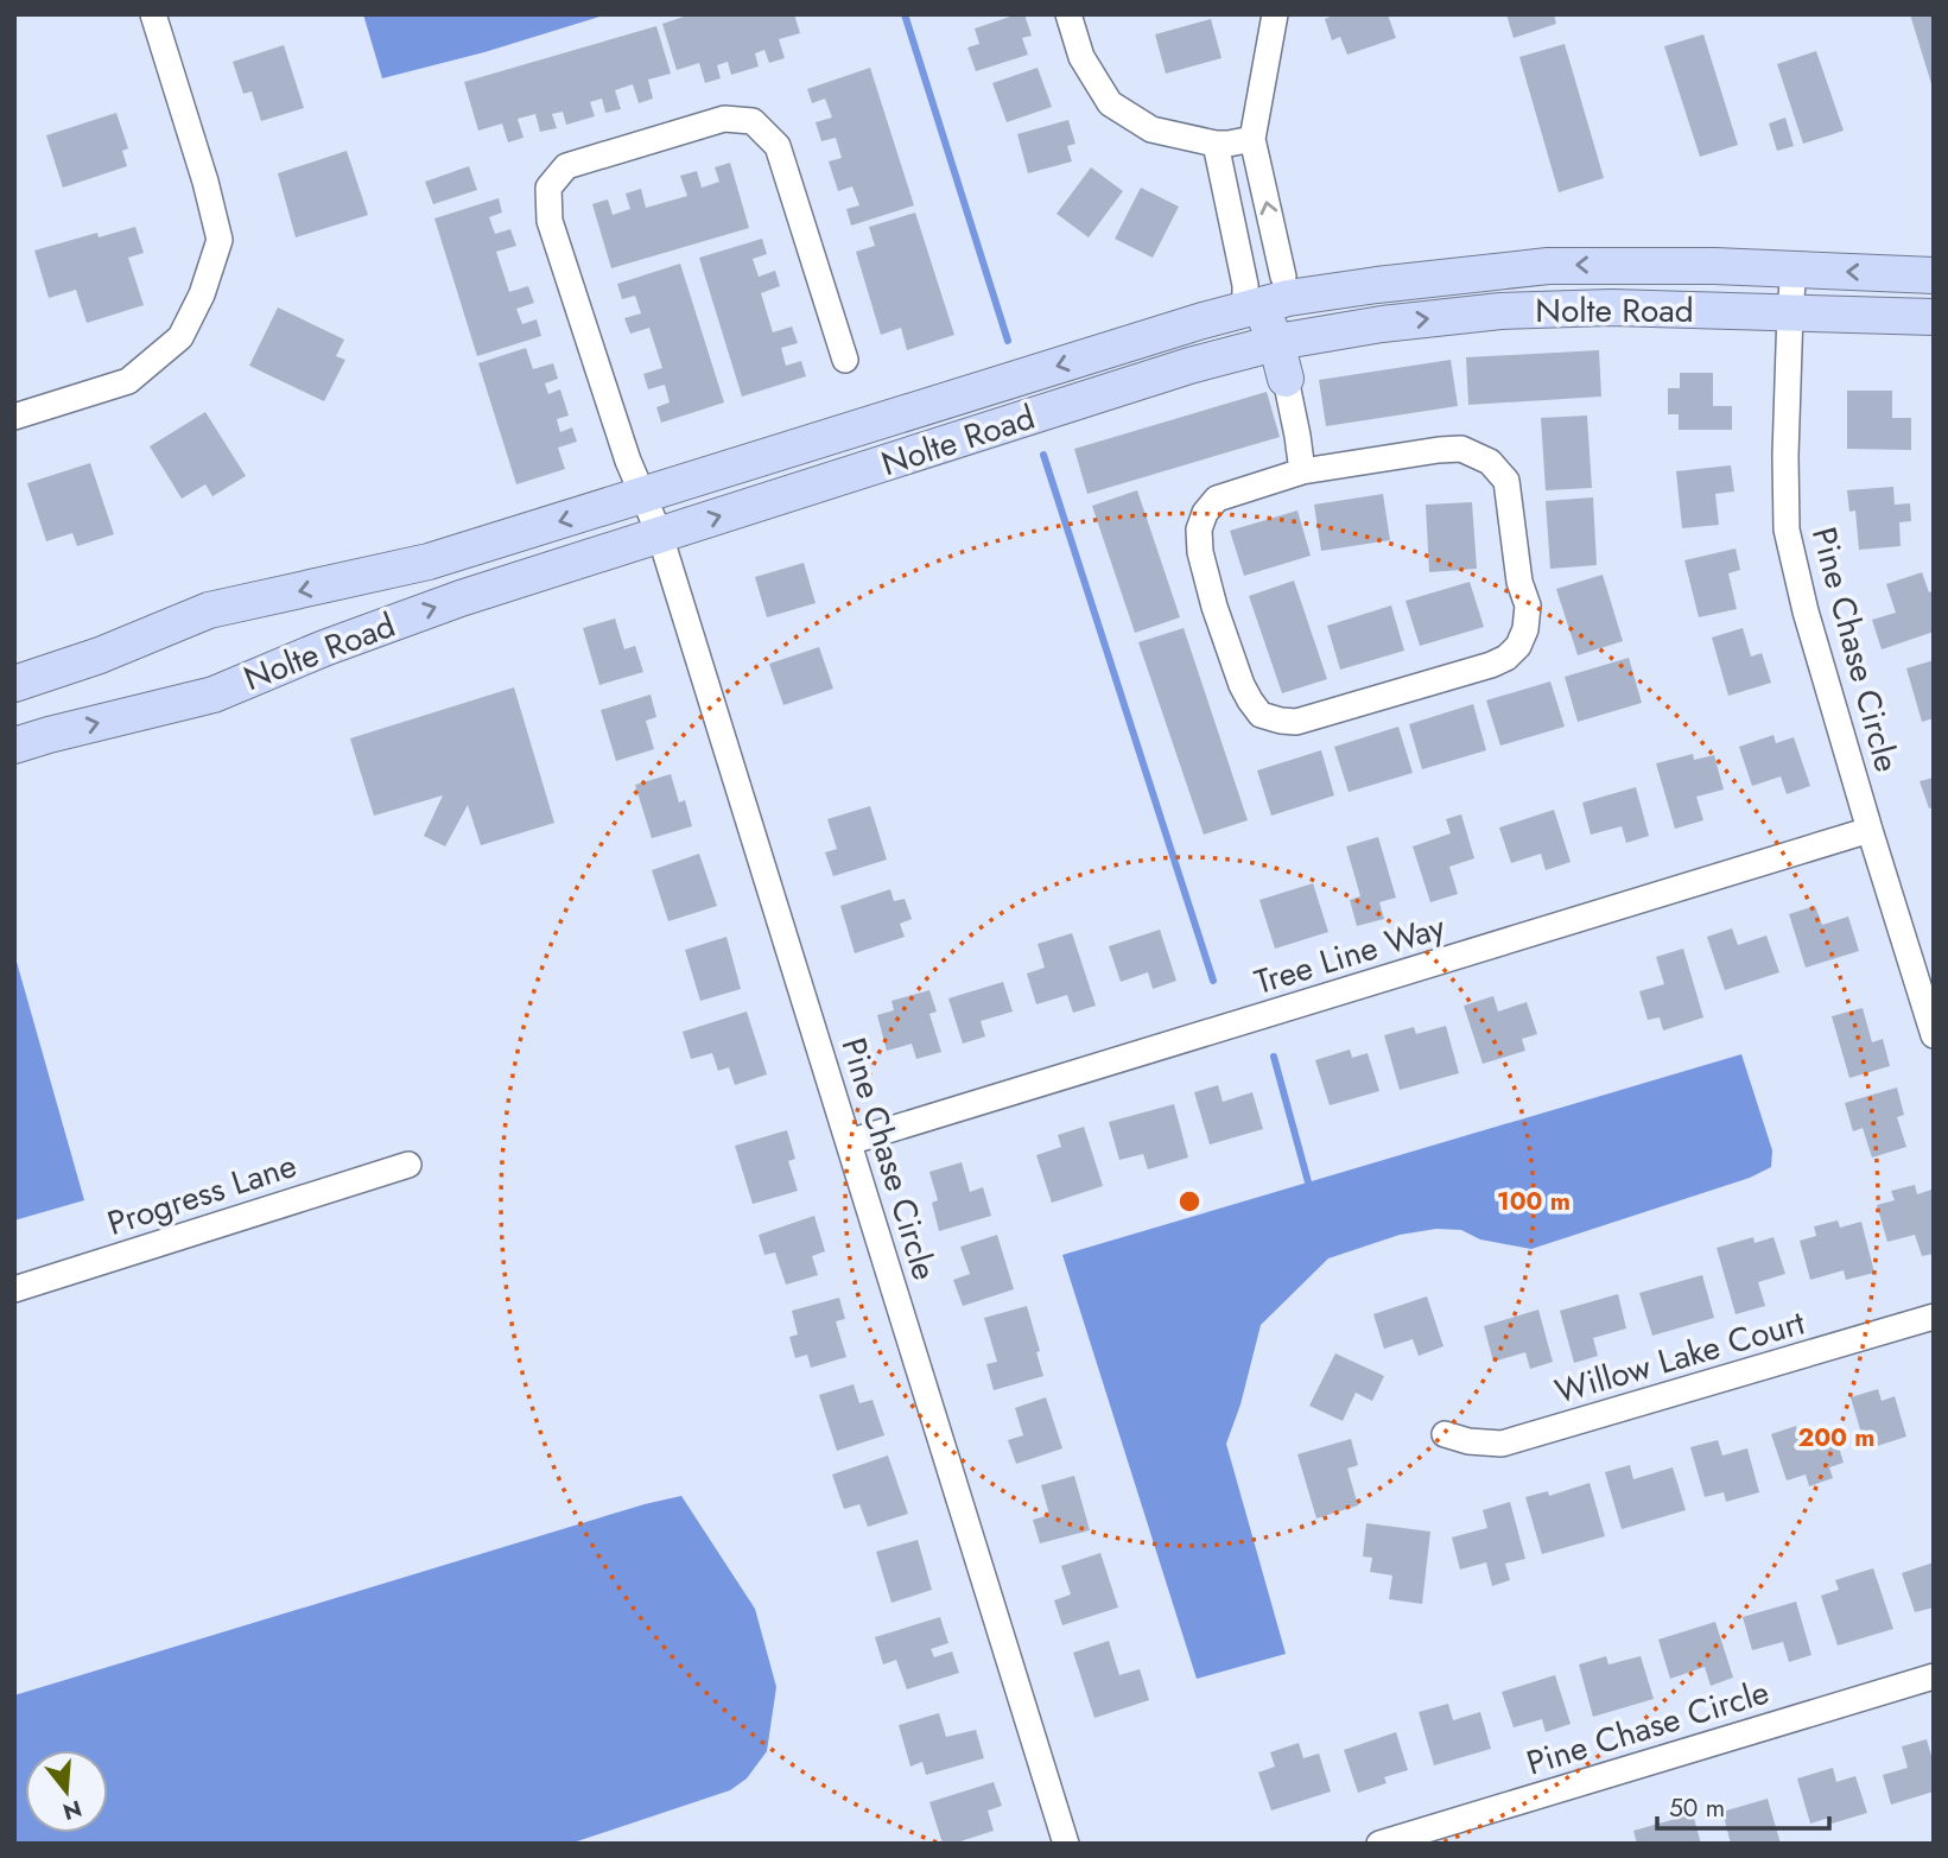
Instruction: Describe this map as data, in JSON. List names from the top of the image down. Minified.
{"streets":{"street":["Nolte Road","Pine Chase Circle","Tree Line Way","Progress Lane","Willow Lake Court"]},"crossings":[["Nolte Road","Pine Chase Circle"],["Pine Chase Circle","Tree Line Way"]],"scale_bar":"50 m","north":"bottom","rings":["100 m","200 m"]}
